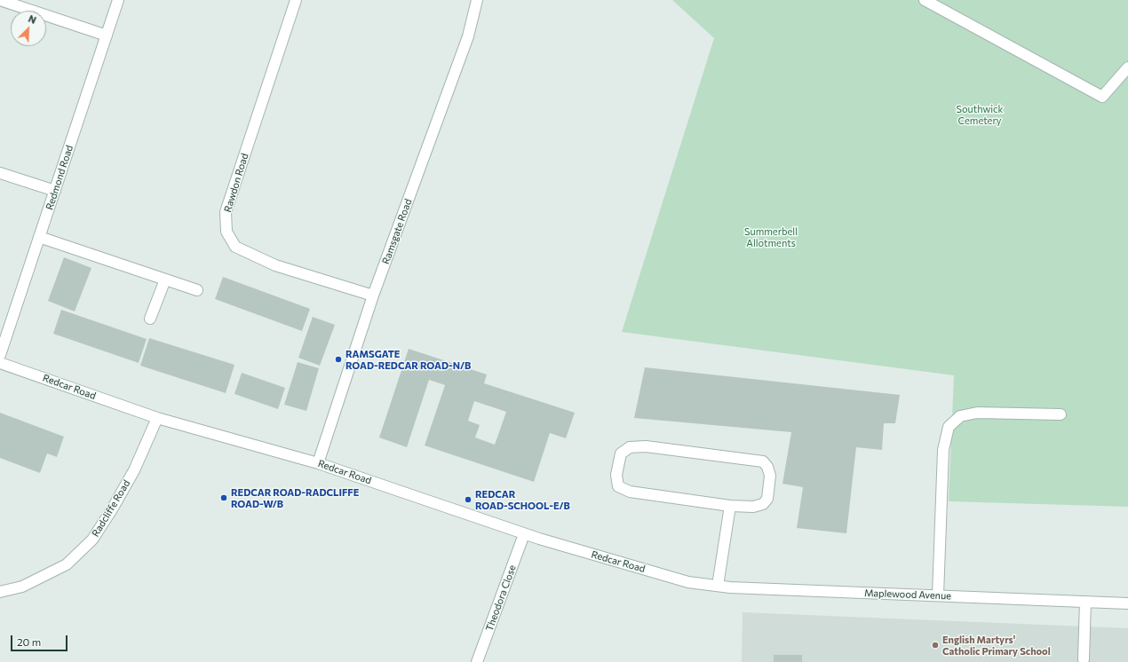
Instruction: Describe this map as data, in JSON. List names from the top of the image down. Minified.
{"streets":{"street":["Redmond Road","Rawdon Road","Ramsgate Road","Redcar Road","Radcliffe Road","Maplewood Avenue","Theodora Close"]},"crossings":[["Rawdon Road","Ramsgate Road"],["Ramsgate Road","Redcar Road"],["Redcar Road","Radcliffe Road"],["Redcar Road","Maplewood Avenue"],["Redcar Road","Theodora Close"]],"parks":["Southwick Cemetery","Summerbell Allotments"],"places":["RAMSGATE ROAD-REDCAR ROAD-N/B","REDCAR ROAD-RADCLIFFE ROAD-W/B","REDCAR ROAD-SCHOOL-E/B","English Martyrs' Catholic Primary School"],"scale_bar":"20 m","north":"top right"}
